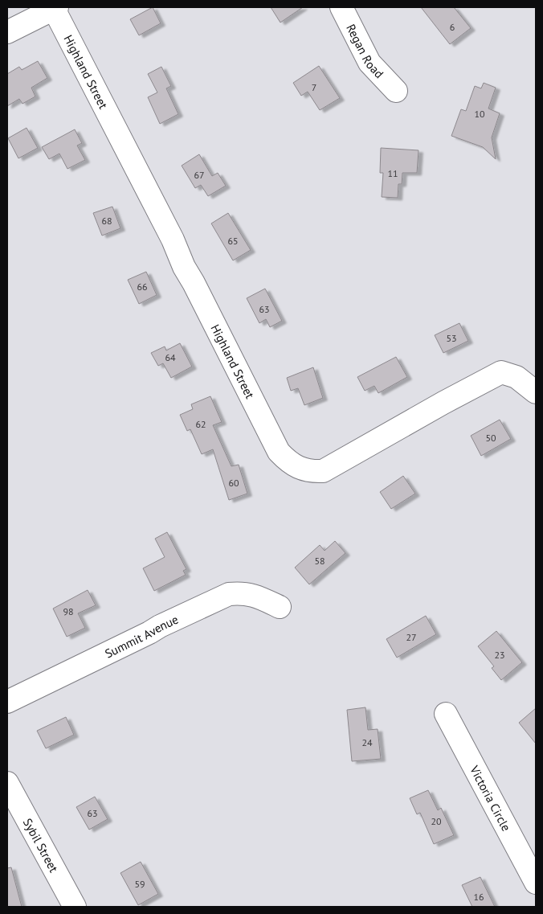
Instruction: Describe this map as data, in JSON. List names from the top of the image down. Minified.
{"streets":{"street":["Regan Road","Highland Street","Summit Avenue","Victoria Circle","Sybil Street"]},"house_numbers":["6","7","10","11","67","68","65","66","63","53","64","62","50","60","58","98","27","23","24","63","20","59","16"]}
